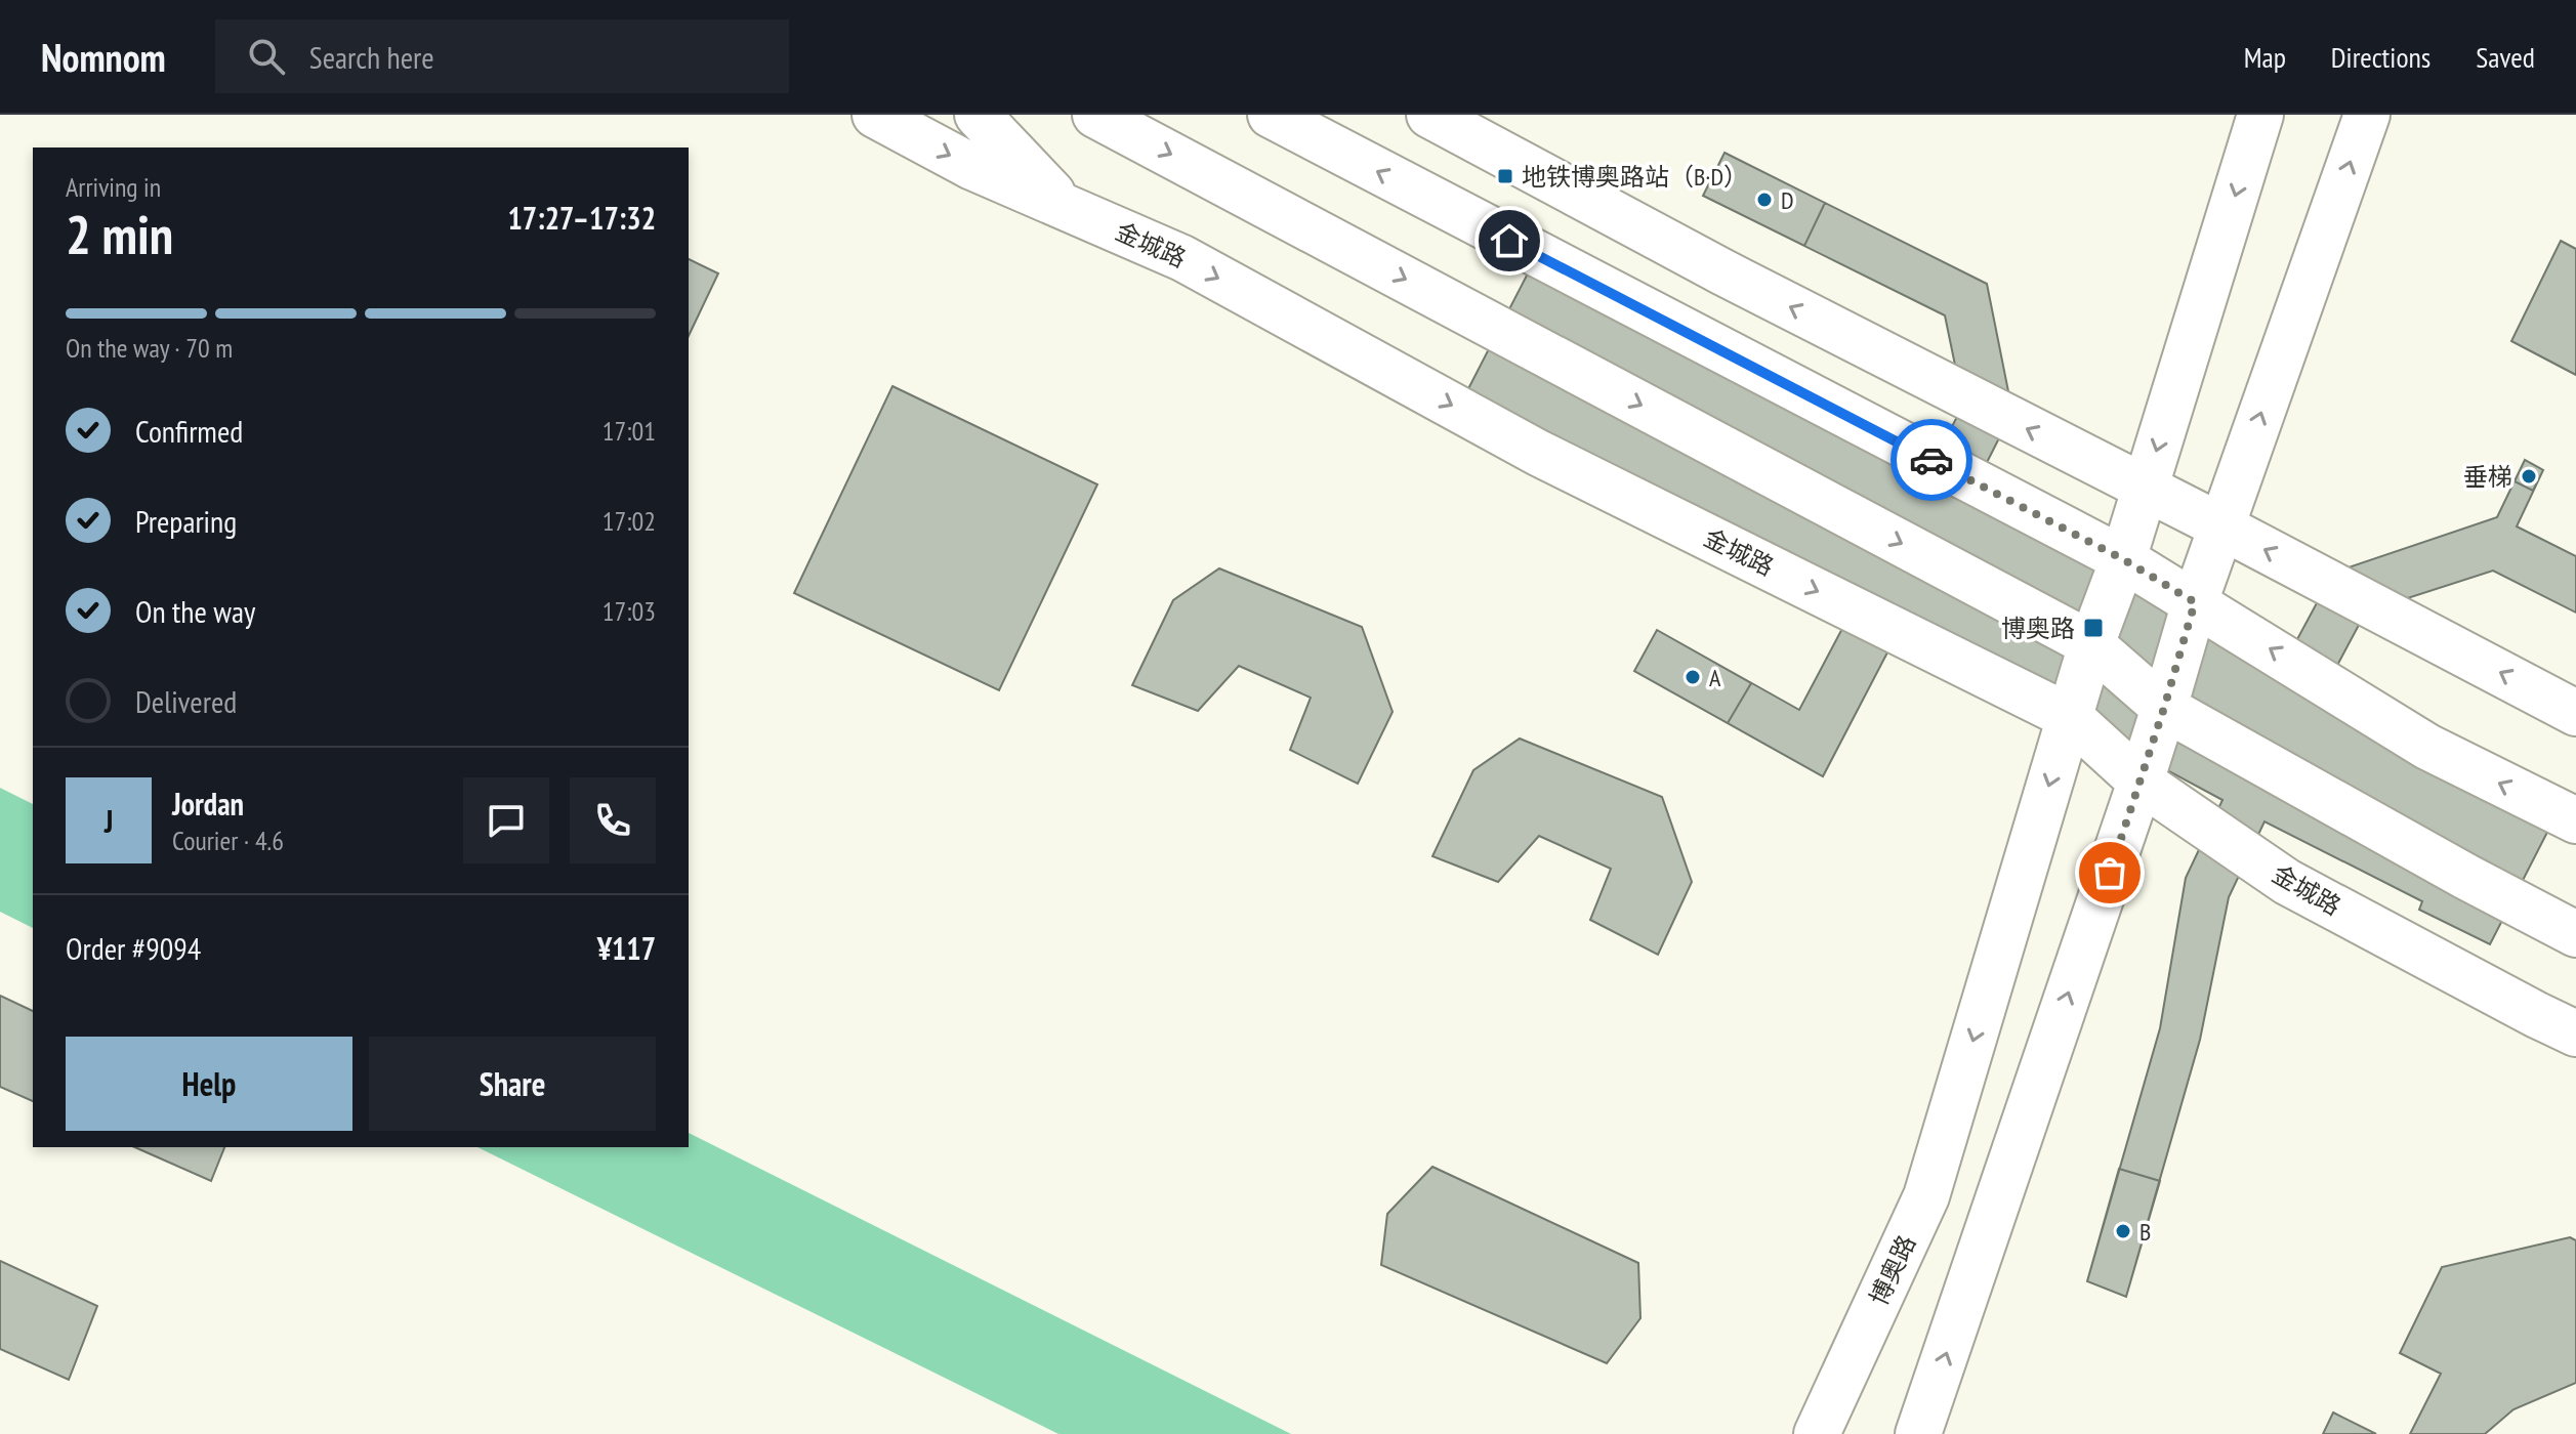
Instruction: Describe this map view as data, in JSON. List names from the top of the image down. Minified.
{"streets":{"main road":["金城路","博奥路"]},"crossings":[["金城路","博奥路"]],"places":{"transit":["地铁博奥路站（B·D）","博奥路"],"other":["D","垂梯","A","B"]},"page":{"header":"Nomnom","search":"Search here","nav":["Map","Directions","Saved"],"heading":["2 min","Arriving in","17:27–17:32"],"panel":["Jordan","Courier · 4.6","Order #9094","¥117"],"bar":"On the way · 70 m","list":[["Confirmed","17:01"],["Preparing","17:02"],["On the way","17:03"],"Delivered"],"round":"J","buttons":["Help","Share"]}}
